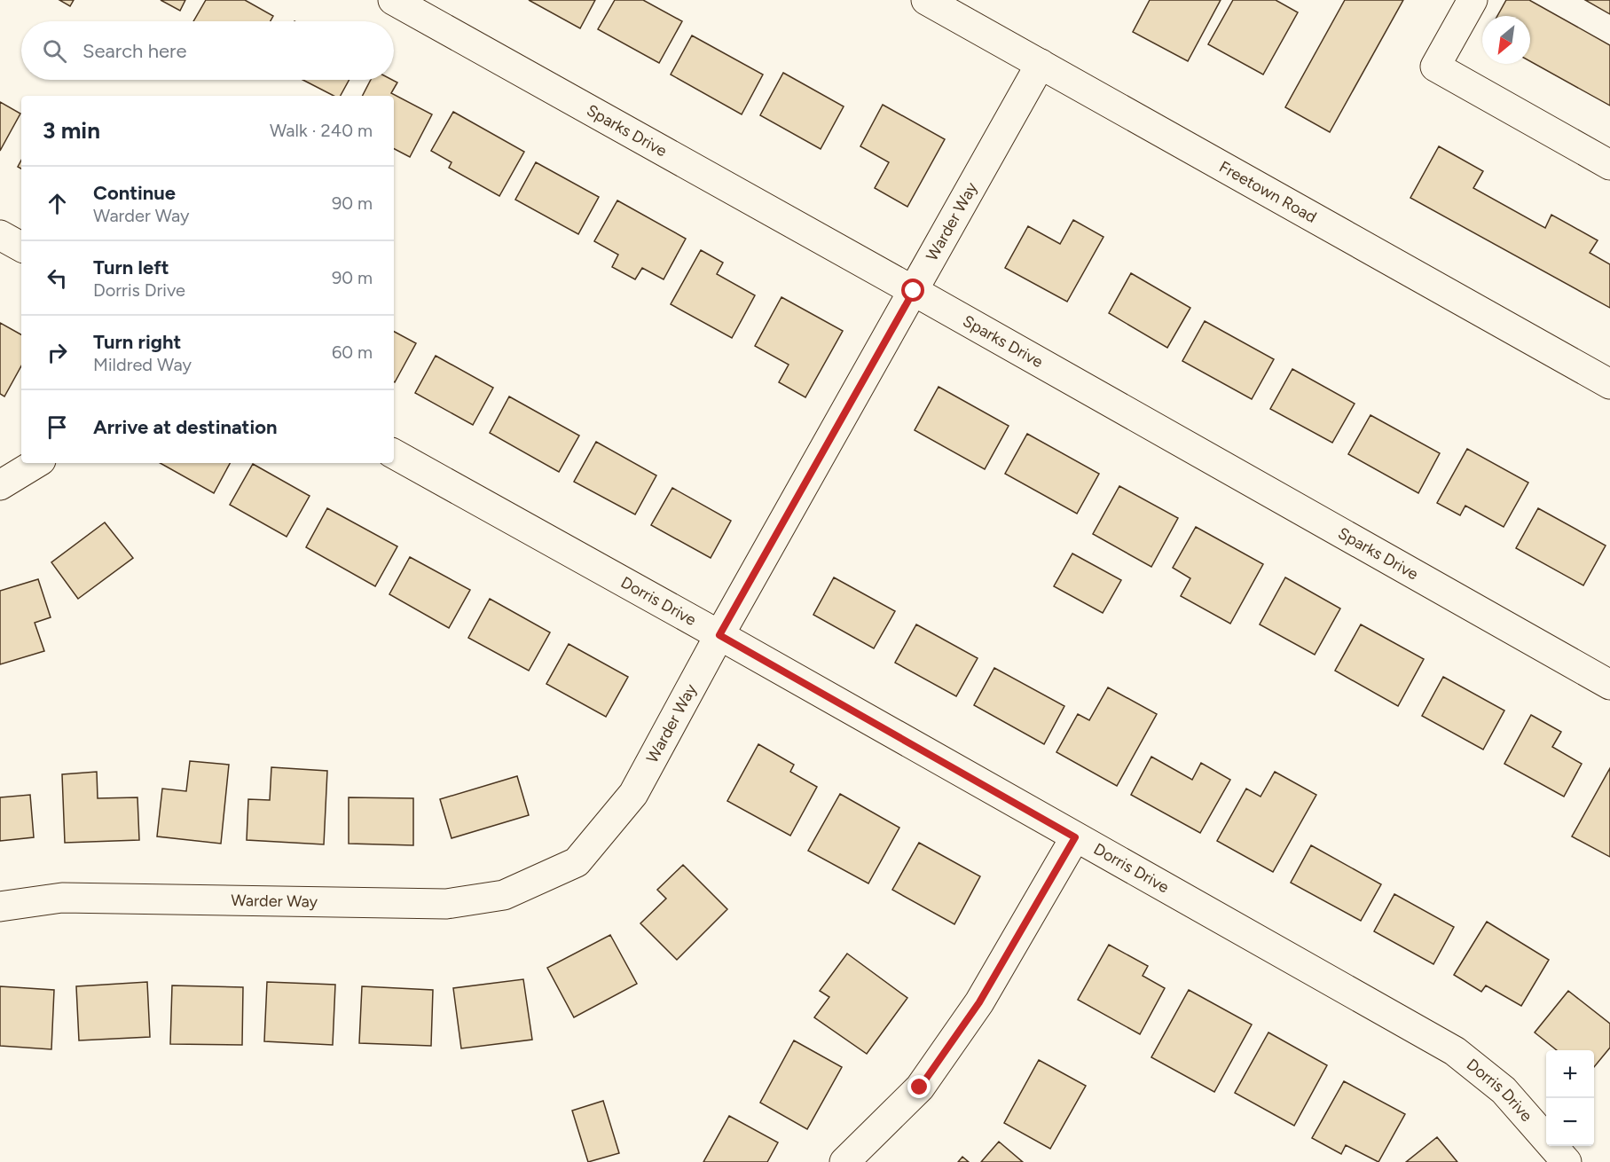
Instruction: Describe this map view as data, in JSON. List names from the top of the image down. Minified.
{"streets":{"street":["Sparks Drive","Freetown Road","Warder Way","Dorris Drive"]},"crossings":[["Sparks Drive","Warder Way"],["Freetown Road","Warder Way"],["Warder Way","Dorris Drive"]],"north":"bottom left","page":{"search":"Search here","heading":["3 min","Walk · 240 m"],"list":[["Continue","Warder Way","90 m"],["Turn left","Dorris Drive","90 m"],["Turn right","Mildred Way","60 m"],"Arrive at destination"],"map_buttons":["+","−"]}}
